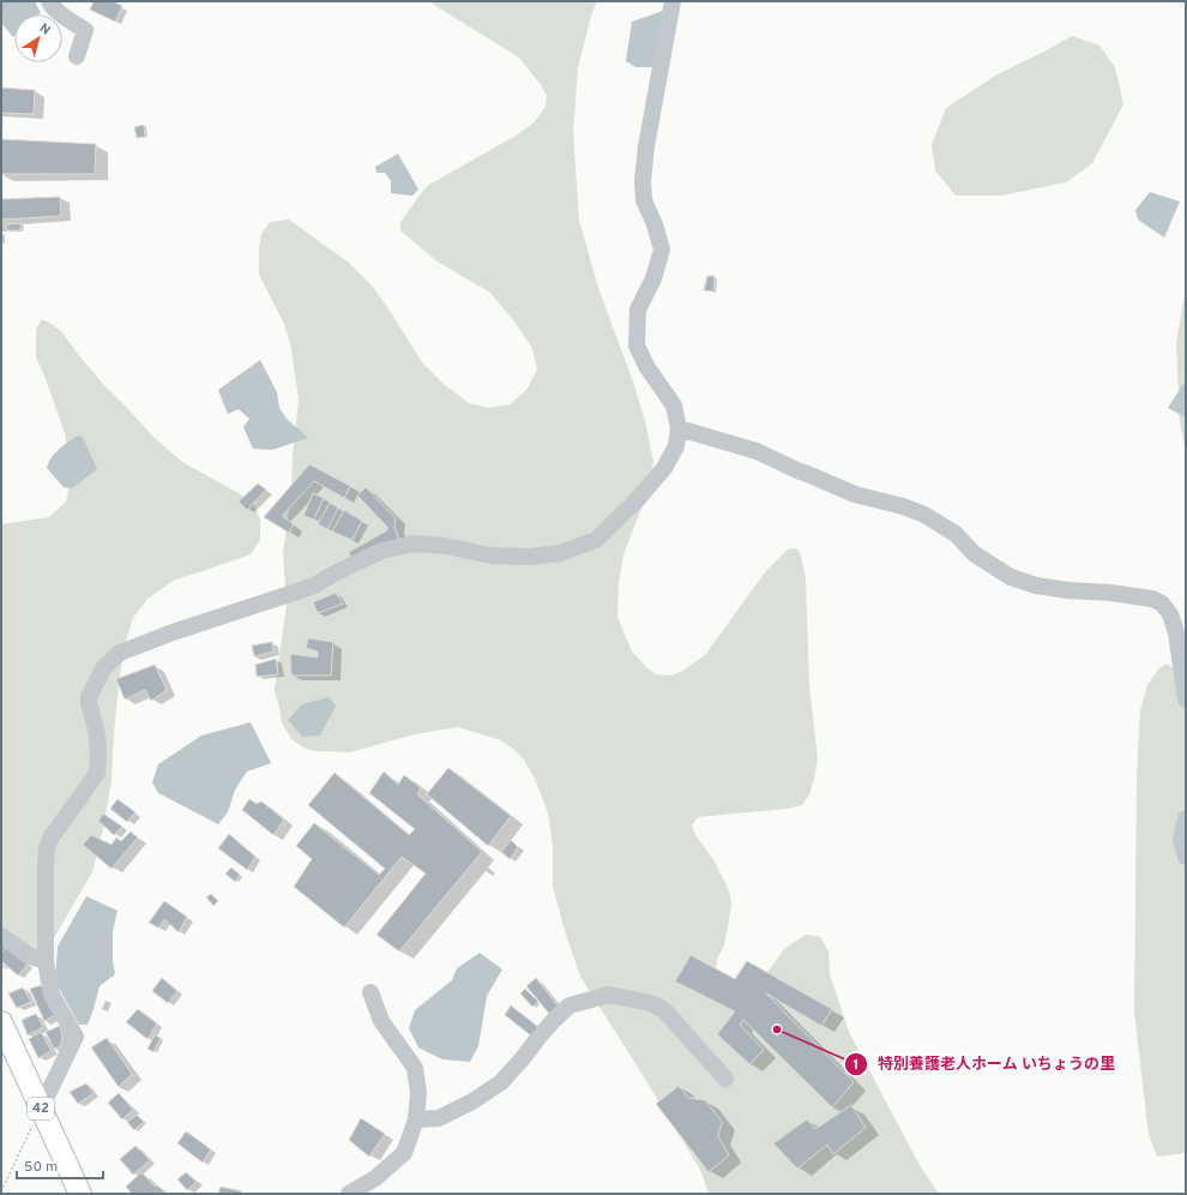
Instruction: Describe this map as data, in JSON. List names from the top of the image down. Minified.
{"streets":{"main road":["42"]},"places":["特別養護老人ホーム いちょうの里"],"scale_bar":"50 m","north":"top right"}
